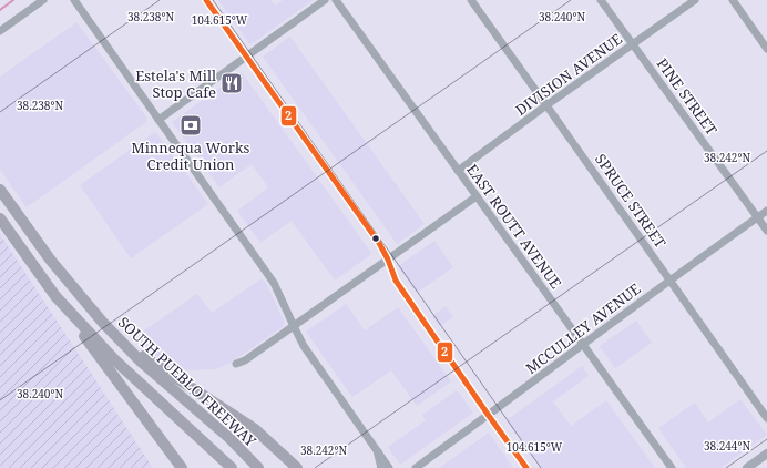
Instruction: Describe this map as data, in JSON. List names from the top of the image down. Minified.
{"streets":{"highway":["SOUTH PUEBLO FREEWAY"],"street":["DIVISION AVENUE","PINE STREET","SPRUCE STREET","EAST ROUTT AVENUE","MCCULLEY AVENUE"]},"crossings":[["DIVISION AVENUE","PINE STREET"],["DIVISION AVENUE","SPRUCE STREET"],["DIVISION AVENUE","EAST ROUTT AVENUE"],["PINE STREET","MCCULLEY AVENUE"],["SPRUCE STREET","MCCULLEY AVENUE"],["EAST ROUTT AVENUE","MCCULLEY AVENUE"]],"places":{"restaurant":["Estela's Mill Stop Cafe"],"bank":["Minnequa Works Credit Union"]},"lines":["transit line 2"],"coordinates":["38.238°N","38.240°N","104.615°W","38.242°N","38.244°N"]}
